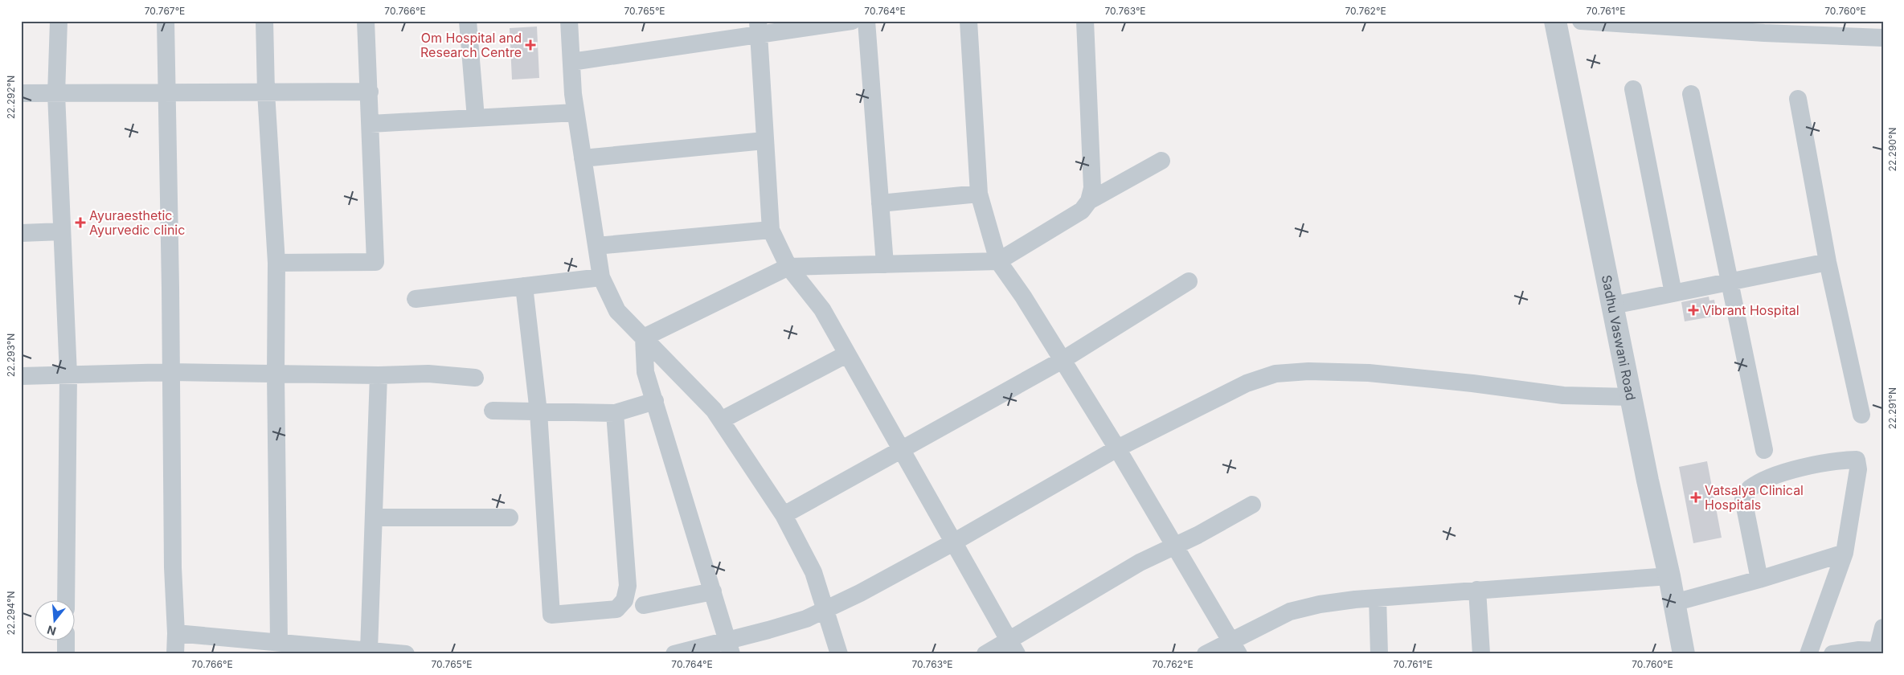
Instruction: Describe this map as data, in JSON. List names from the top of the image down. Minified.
{"streets":{"street":["Sadhu Vaswani Road"]},"places":{"health":["Om Hospital and Research Centre","Ayuraesthetic Ayurvedic clinic","Vibrant Hospital","Vatsalya Clinical Hospitals"]},"north":"bottom","coordinates":["70.767°E","70.766°E","70.765°E","70.764°E","70.763°E","70.762°E","70.761°E","70.760°E","22.292°N","22.290°N","22.293°N","22.291°N","22.294°N"]}
